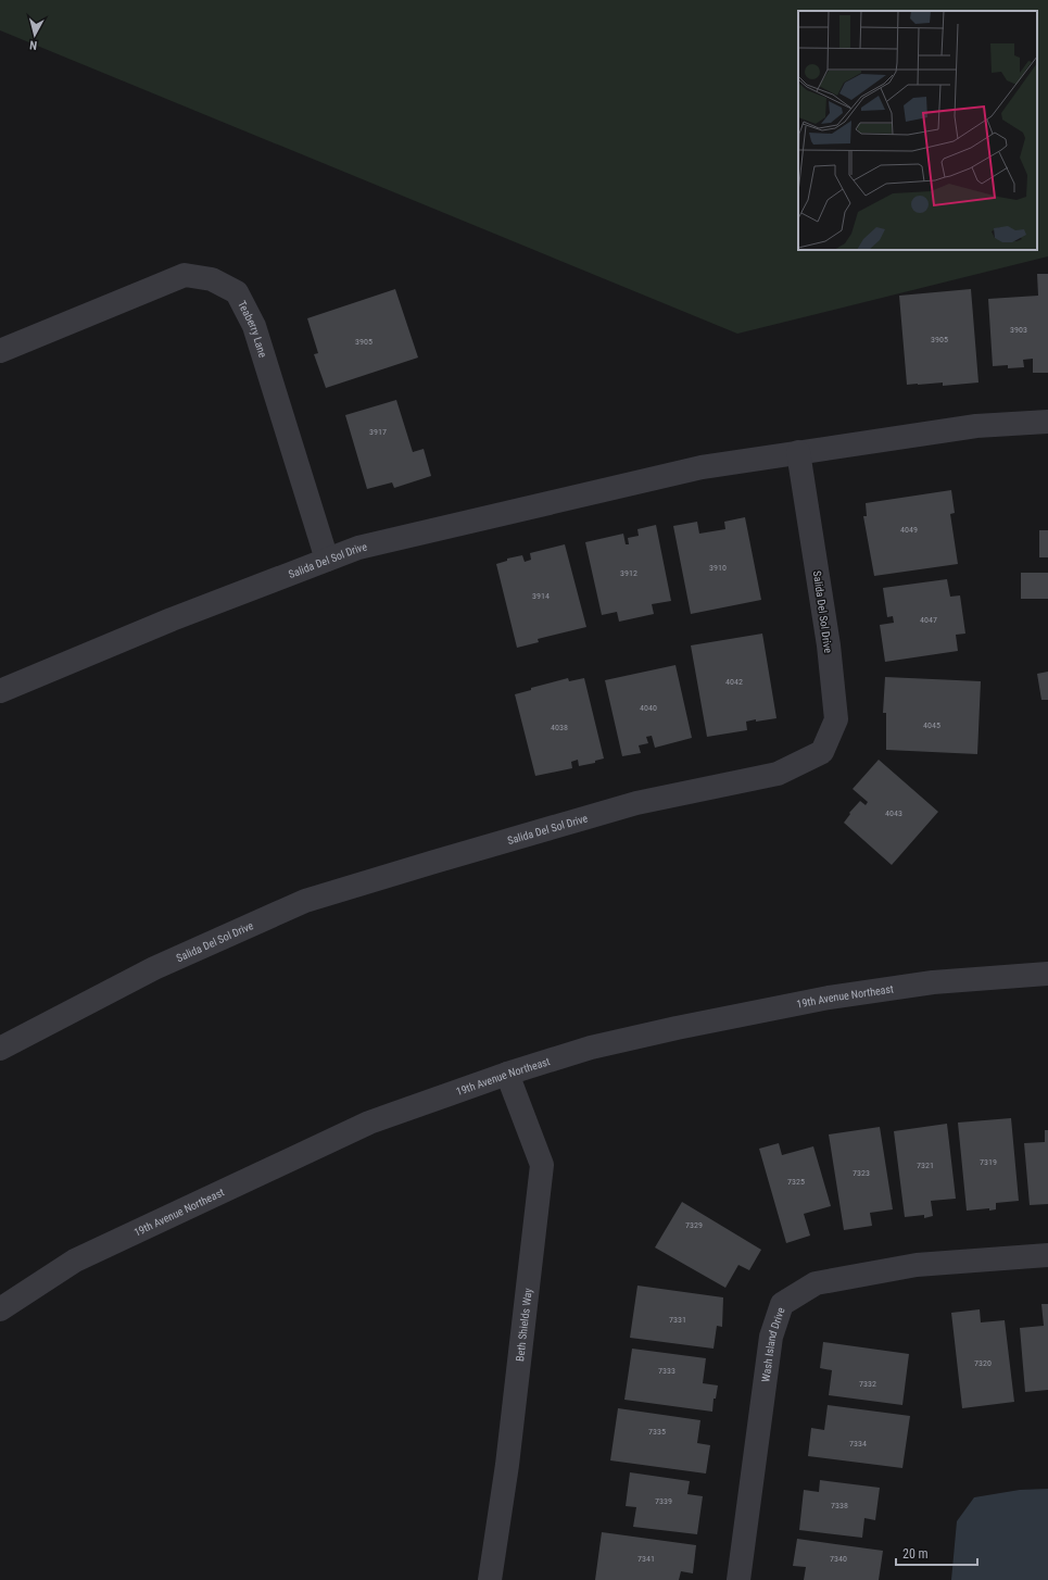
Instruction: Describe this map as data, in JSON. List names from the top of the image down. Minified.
{"streets":{"street":["Teaberry Lane","Salida Del Sol Drive","19th Avenue Northeast","Beth Shields Way","Wash Island Drive"]},"crossings":[["Teaberry Lane","Salida Del Sol Drive"],["19th Avenue Northeast","Beth Shields Way"]],"house_numbers":["3903","3905","3905","3917","4049","3910","3912","3914","4047","4042","4040","4045","4038","4043","7319","7321","7323","7325","7329","7331","7320","7333","7332","7335","7334","7339","7338","7341","7340"],"scale_bar":"20 m","north":"bottom"}
